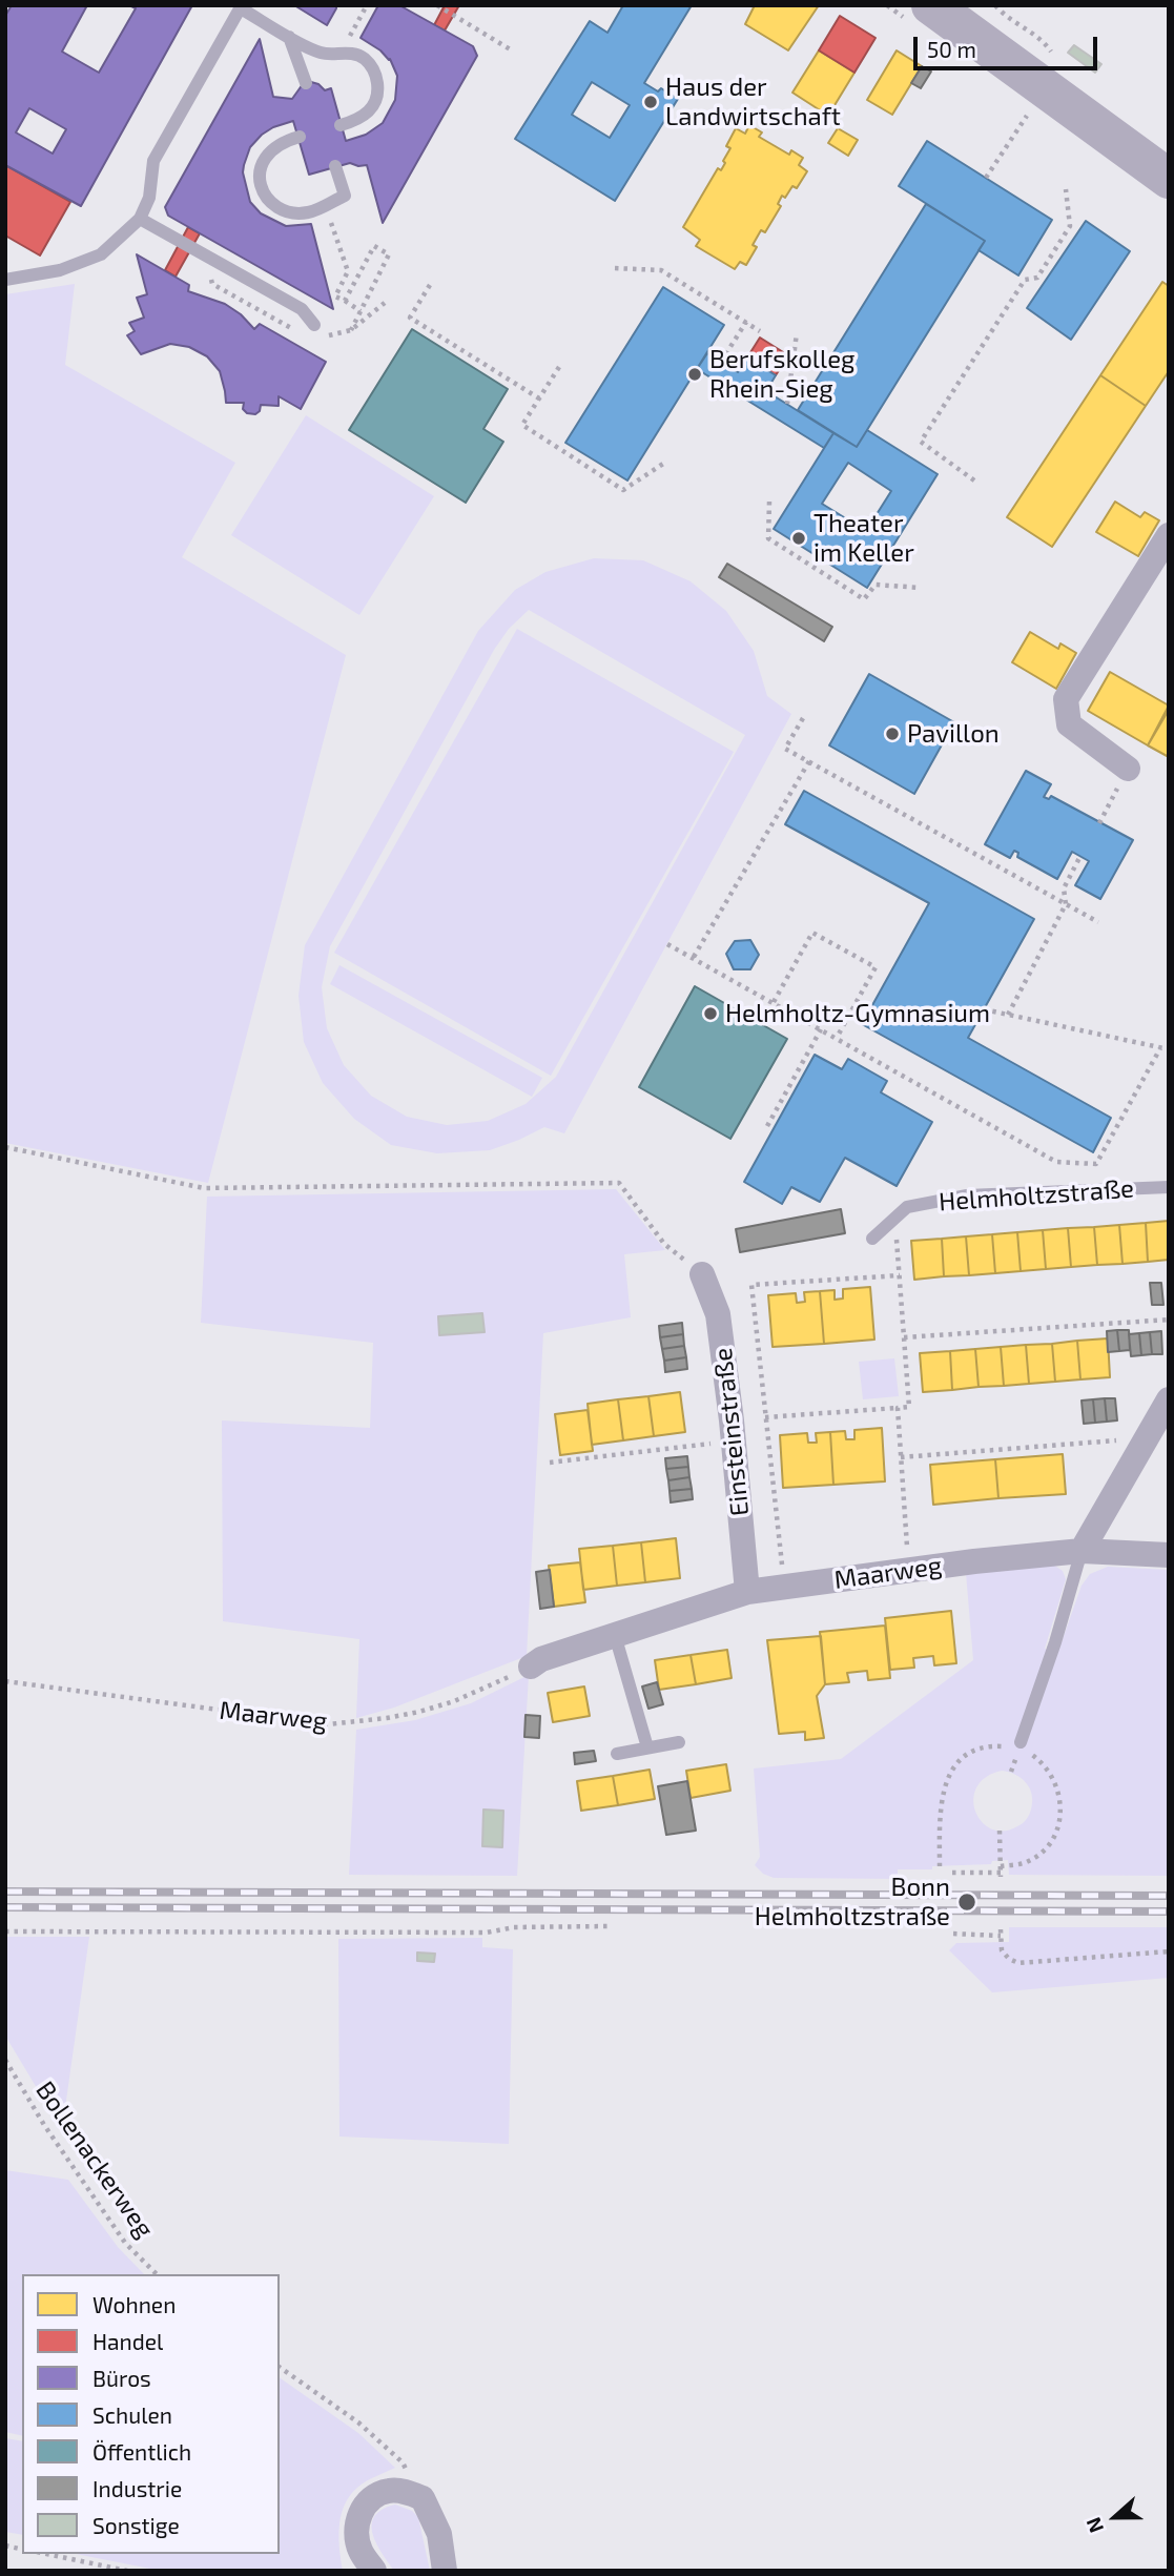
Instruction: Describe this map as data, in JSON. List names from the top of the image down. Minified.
{"streets":{"street":["Einsteinstraße","Maarweg"],"lane":["Helmholtzstraße"],"path":["Bollenackerweg"]},"crossings":[["Einsteinstraße","Maarweg"]],"places":["Haus der Landwirtschaft","Berufskolleg Rhein-Sieg","Theater im Keller","Pavillon","Helmholtz-Gymnasium","Bonn Helmholtzstraße"],"legend":["Wohnen","Handel","Büros","Schulen","Öffentlich","Industrie","Sonstige"],"scale_bar":"50 m","north":"left"}
